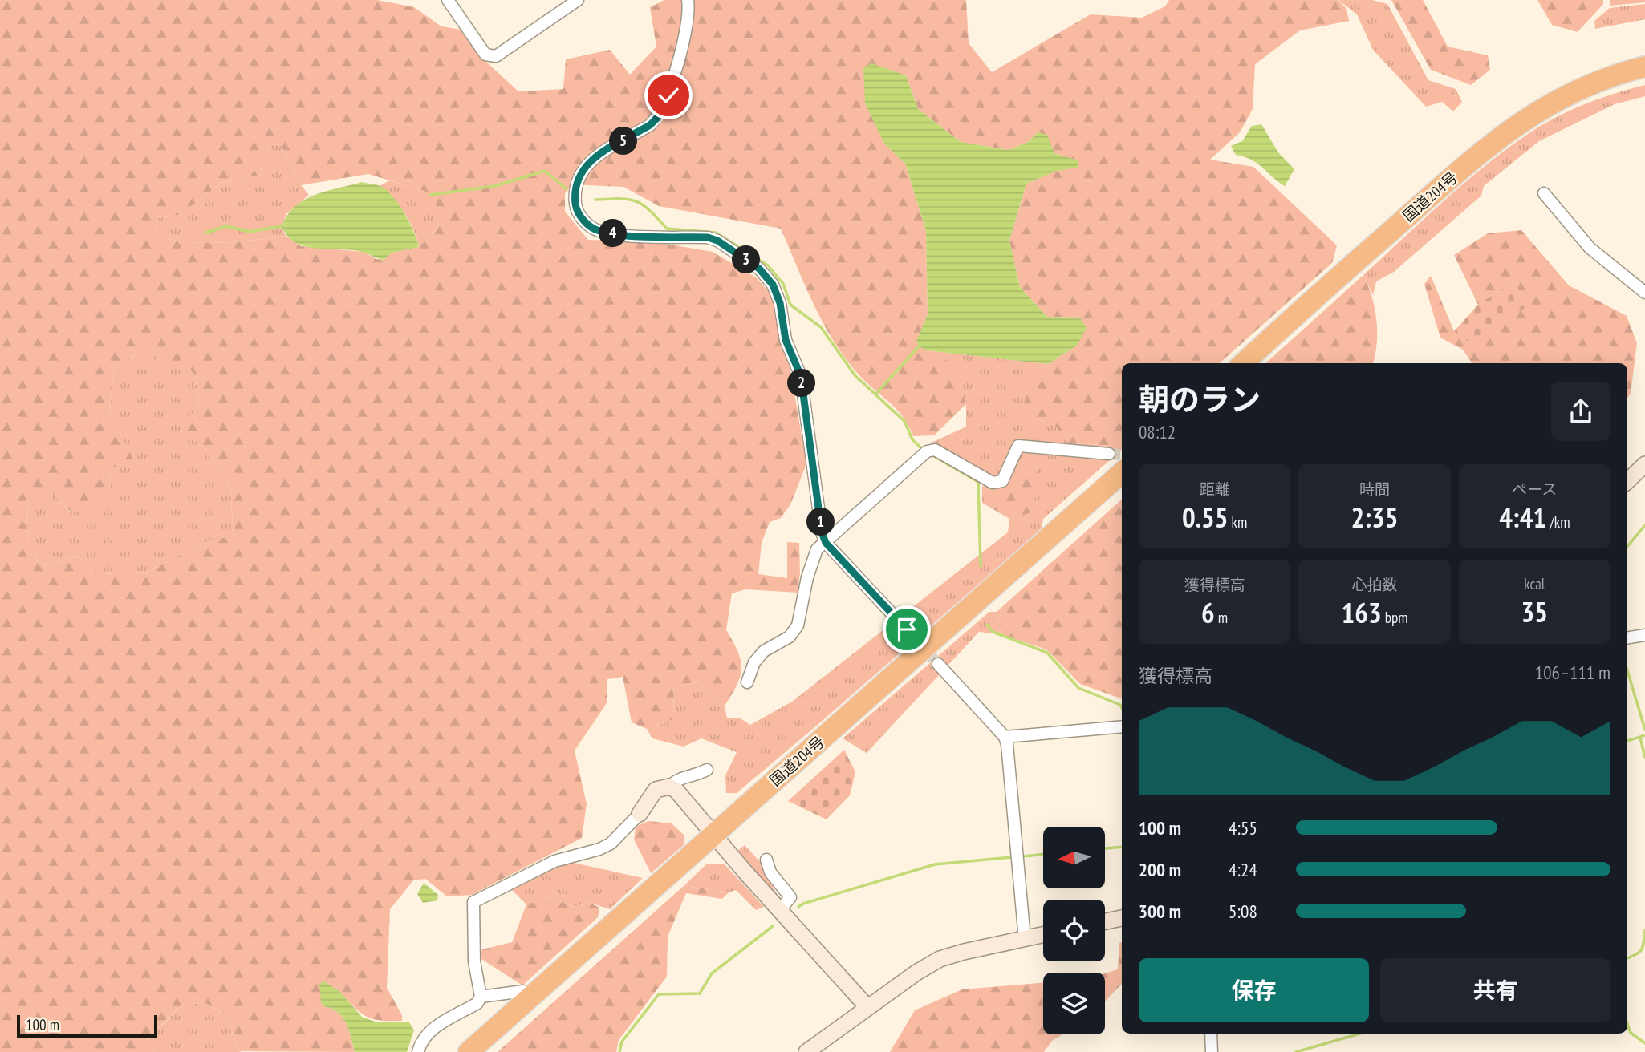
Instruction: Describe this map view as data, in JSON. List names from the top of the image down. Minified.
{"streets":{"highway":["国道204号"]},"scale_bar":"100 m","north":"left","page":{"pins":["5","4","3","2","1"],"heading":["朝のラン","08:12"],"stats":[["距離","0.55 km"],["時間","2:35"],["ペース","4:41 /km"],["獲得標高","6 m"],["心拍数","163 bpm"],["kcal","35"]],"chart":["獲得標高","106–111 m"],"list":[{"name":"100 m","note":"4:55"},{"name":"200 m","note":"4:24"},{"name":"300 m","note":"5:08"}],"buttons":["保存","共有"],"scale":"100 m"}}
